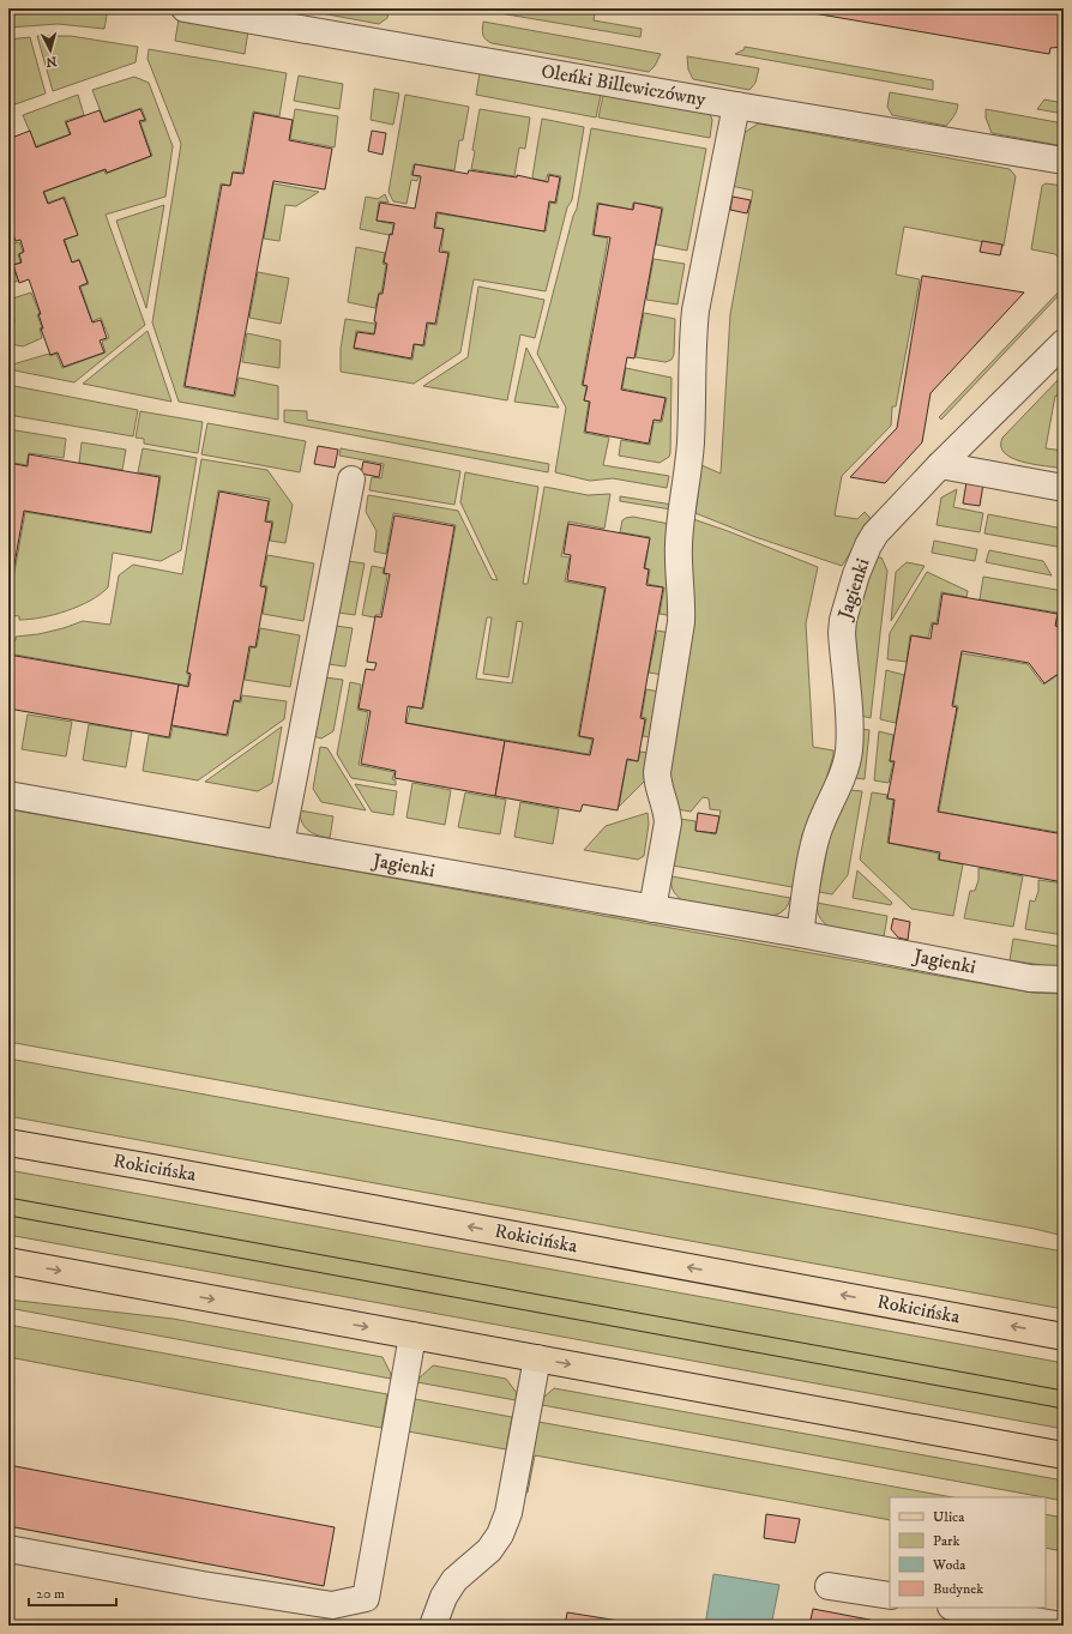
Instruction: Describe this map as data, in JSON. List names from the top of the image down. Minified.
{"streets":{"main road":["Rokicińska"],"street":["Oleńki Billewiczówny","Jagienki"]},"legend":["Ulica","Park","Woda","Budynek"],"scale_bar":"20 m","north":"bottom"}
